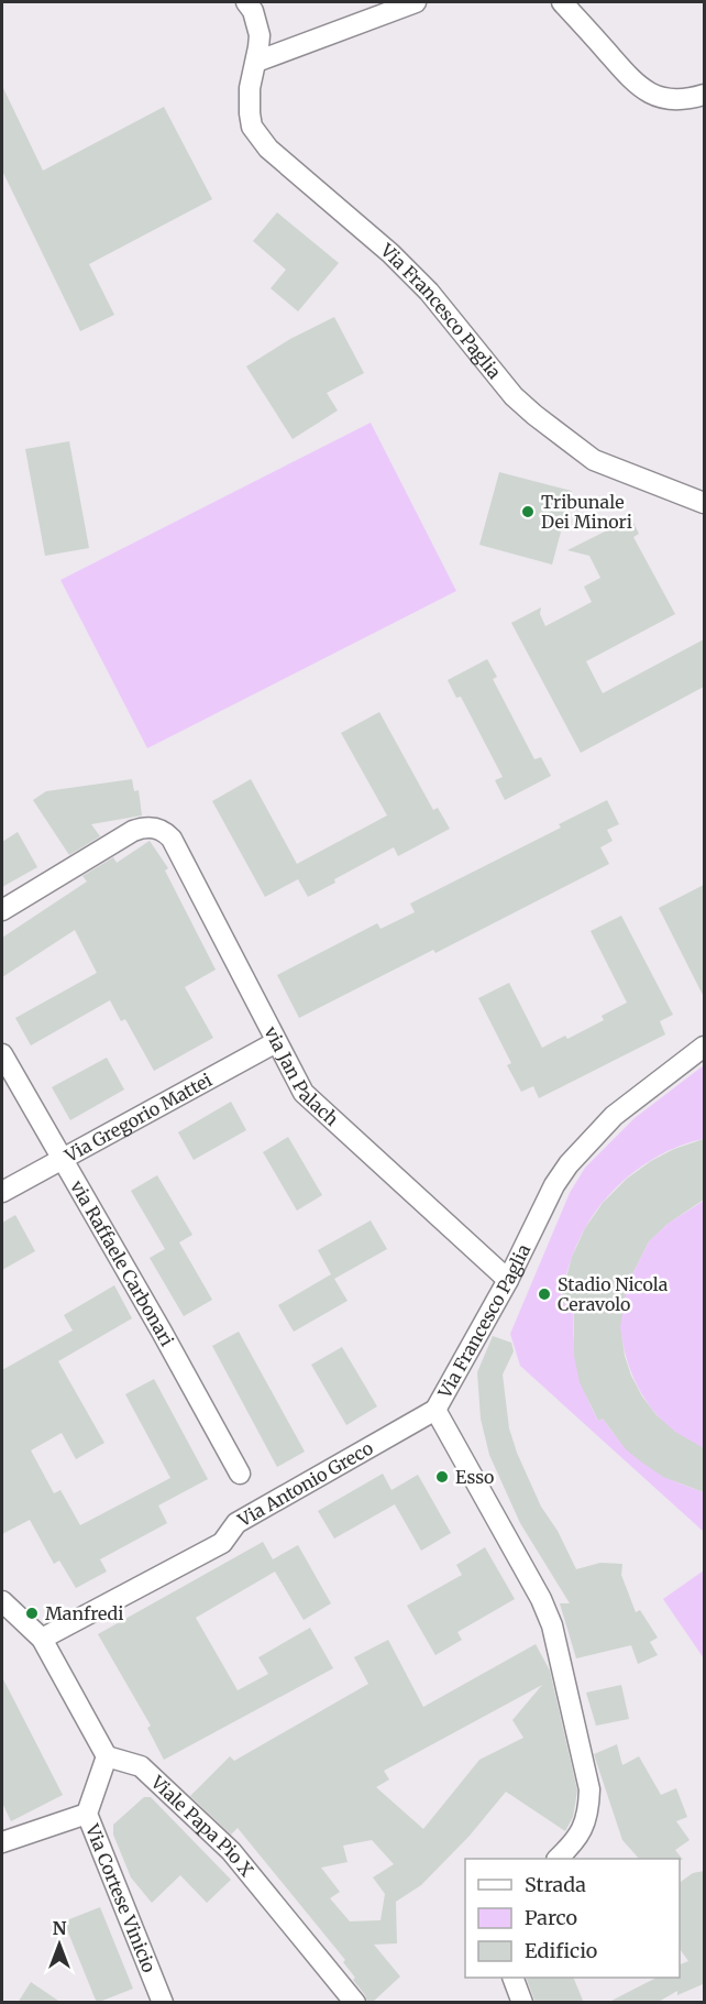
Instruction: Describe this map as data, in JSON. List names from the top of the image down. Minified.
{"streets":{"street":["Via Francesco Paglia","via Jan Palach","Via Gregorio Mattei","via Raffaele Carbonari","Via Antonio Greco","Viale Papa Pio X","Via Cortese Vinicio"]},"crossings":[["Via Francesco Paglia","via Jan Palach"],["Via Francesco Paglia","Via Antonio Greco"],["via Jan Palach","Via Gregorio Mattei"],["Via Gregorio Mattei","via Raffaele Carbonari"],["Viale Papa Pio X","Via Cortese Vinicio"]],"places":["Tribunale Dei Minori","Stadio Nicola Ceravolo","Esso","Manfredi"],"legend":["Strada","Parco","Edificio"],"north":"top"}
